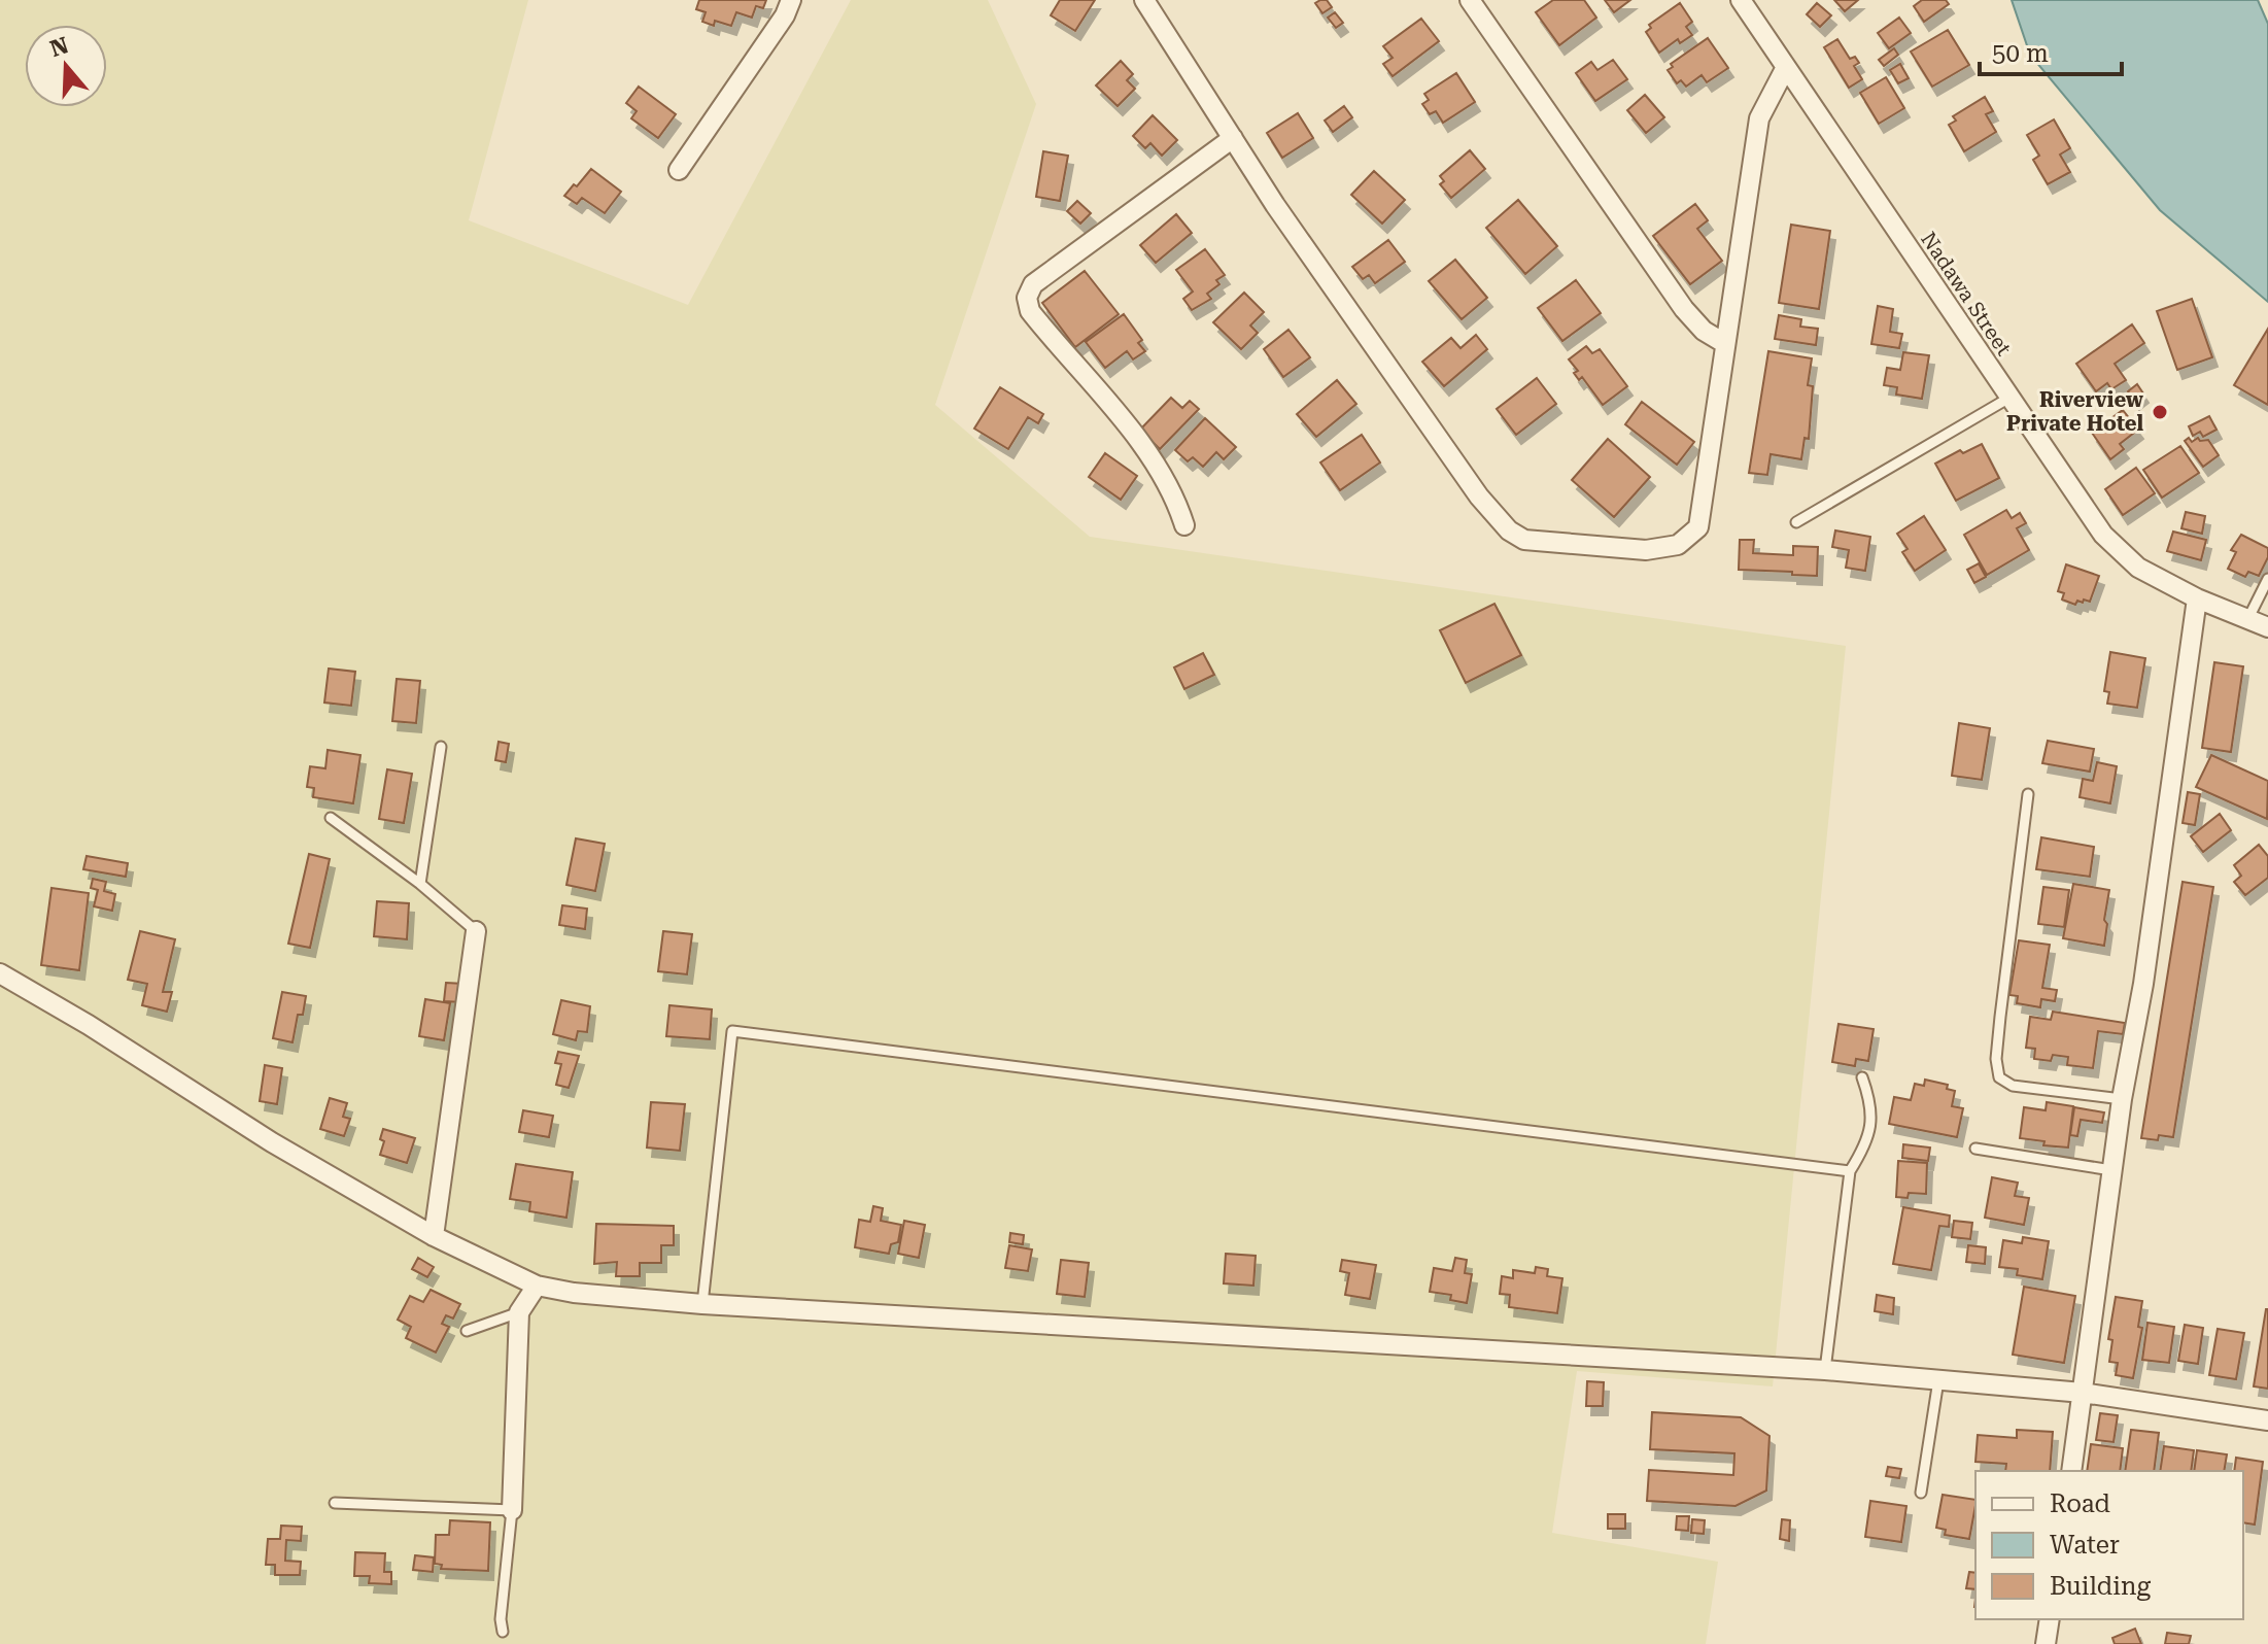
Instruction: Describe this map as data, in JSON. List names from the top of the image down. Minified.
{"streets":{"street":["Nadawa Street"]},"places":["Riverview Private Hotel"],"legend":["Road","Water","Building"],"scale_bar":"50 m","north":"top"}
